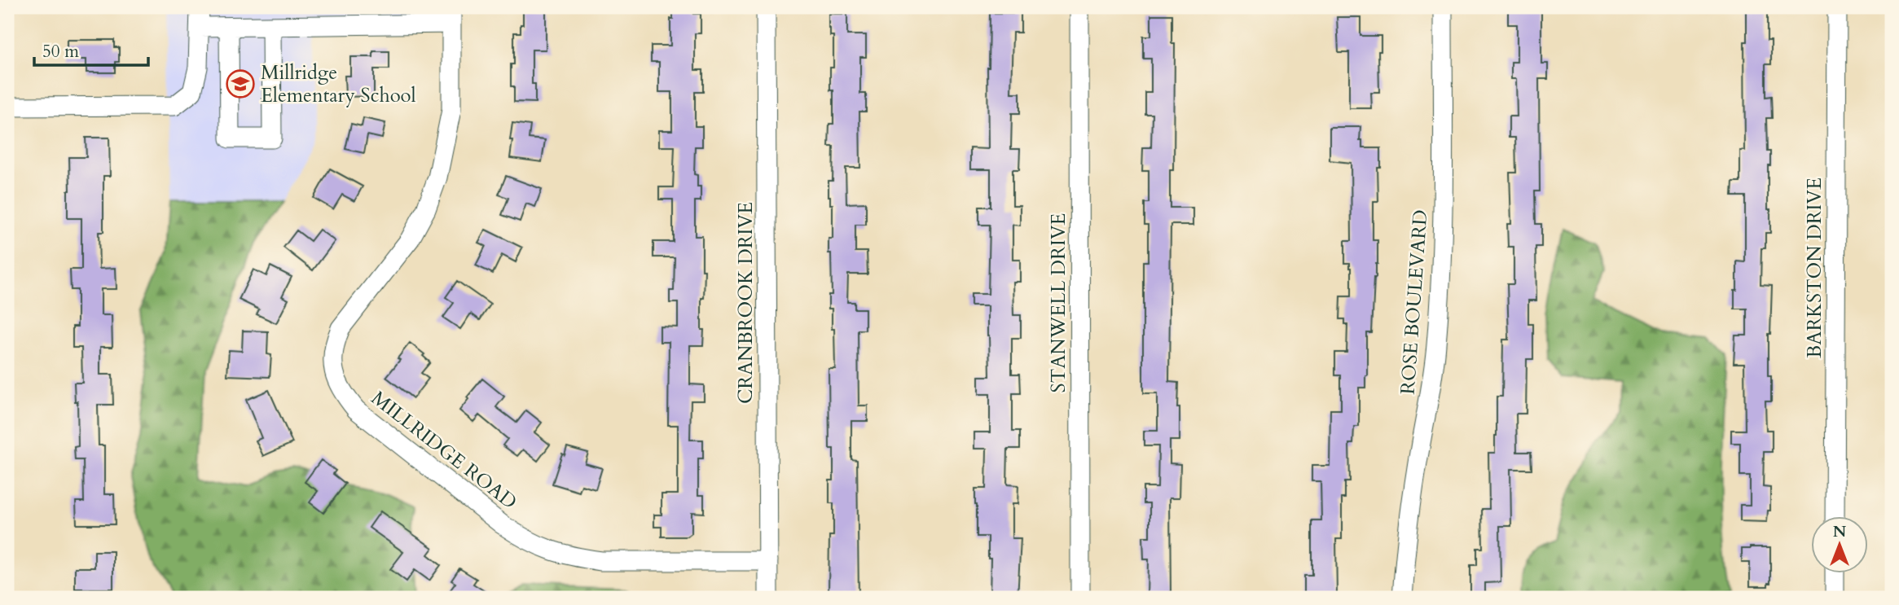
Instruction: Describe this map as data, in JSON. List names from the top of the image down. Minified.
{"streets":{"street":["BARKSTON DRIVE","ROSE BOULEVARD","CRANBROOK DRIVE","STANWELL DRIVE","MILLRIDGE ROAD"]},"crossings":[["CRANBROOK DRIVE","MILLRIDGE ROAD"]],"places":{"school or university":["Millridge Elementary School"]},"scale_bar":"50 m","north":"top"}
